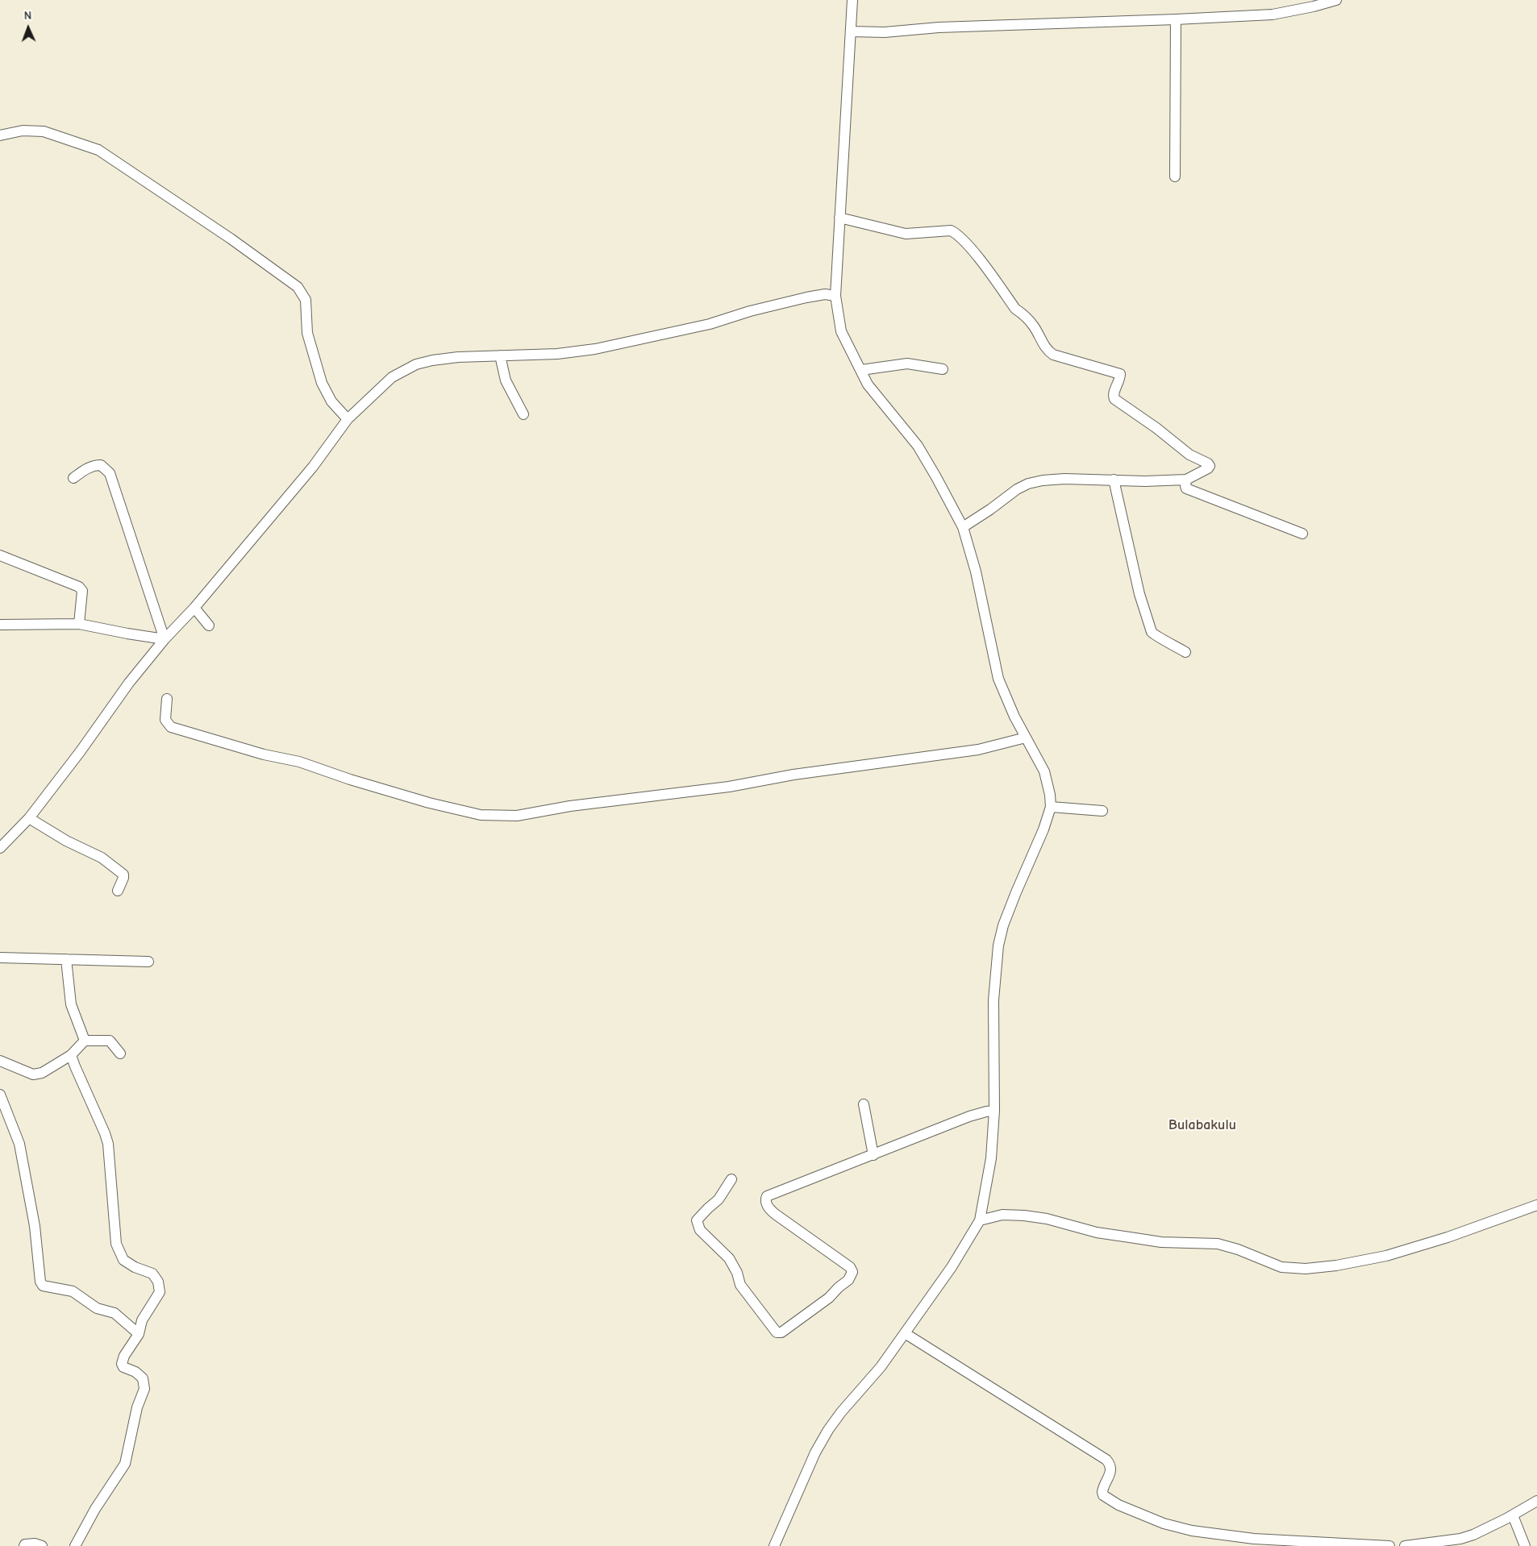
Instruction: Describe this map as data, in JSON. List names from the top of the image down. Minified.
{"districts":["Bulabakulu"],"north":"top"}
